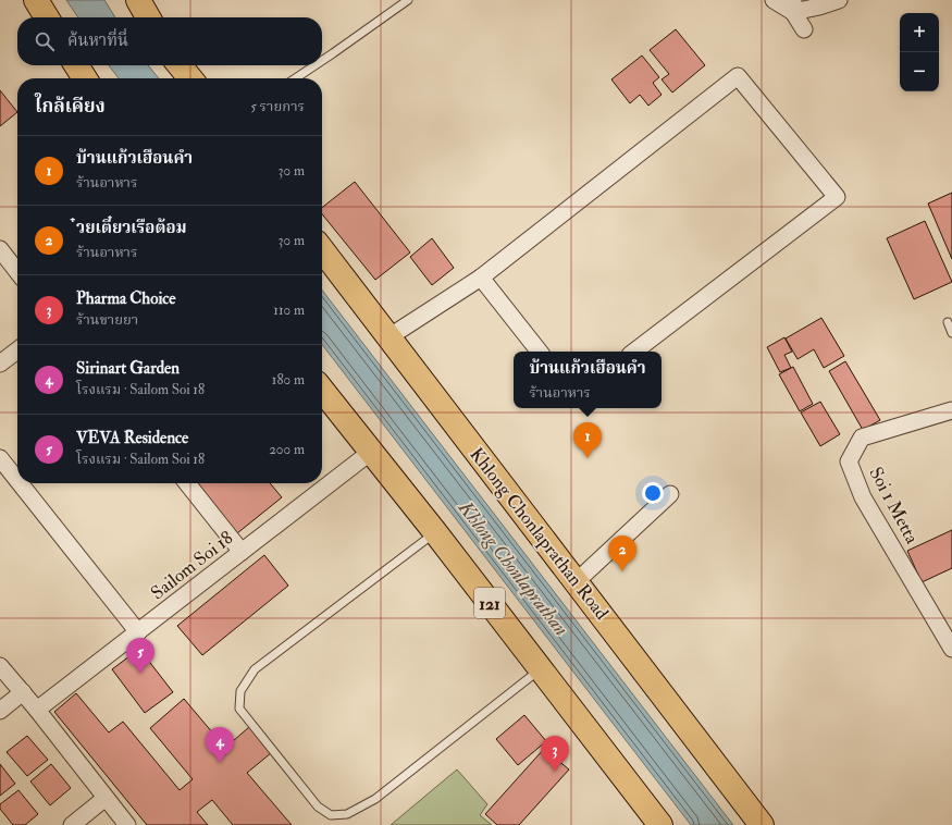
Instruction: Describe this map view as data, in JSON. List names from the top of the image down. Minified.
{"streets":{"main road":["Khlong Chonlaprathan Road","121"],"street":["Soi 1 Metta","Sailom Soi 18"]},"crossings":[["Sailom Soi 18","121"]],"water":["Khlong Chonlaprathan"],"page":{"map_buttons":["+","−"],"search":"ค้นหาที่นี่","heading":["ใกล้เคียง","5 รายการ"],"list":[{"mark":"1","name":"บ้านแก้วเฮือนคำ","note":"ร้านอาหาร","value":"30 m"},{"mark":"2","name":"๋วยเตี๋ยวเรือต้อม","note":"ร้านอาหาร","value":"30 m"},{"mark":"3","name":"Pharma Choice","note":"ร้านขายยา","value":"110 m"},{"mark":"4","name":"Sirinart Garden","note":"โรงแรม · Sailom Soi 18","value":"180 m"},{"mark":"5","name":"VEVA Residence","note":"โรงแรม · Sailom Soi 18","value":"200 m"}],"popup":["บ้านแก้วเฮือนคำ","ร้านอาหาร"],"pins":["1","2","5","4","3"]}}
